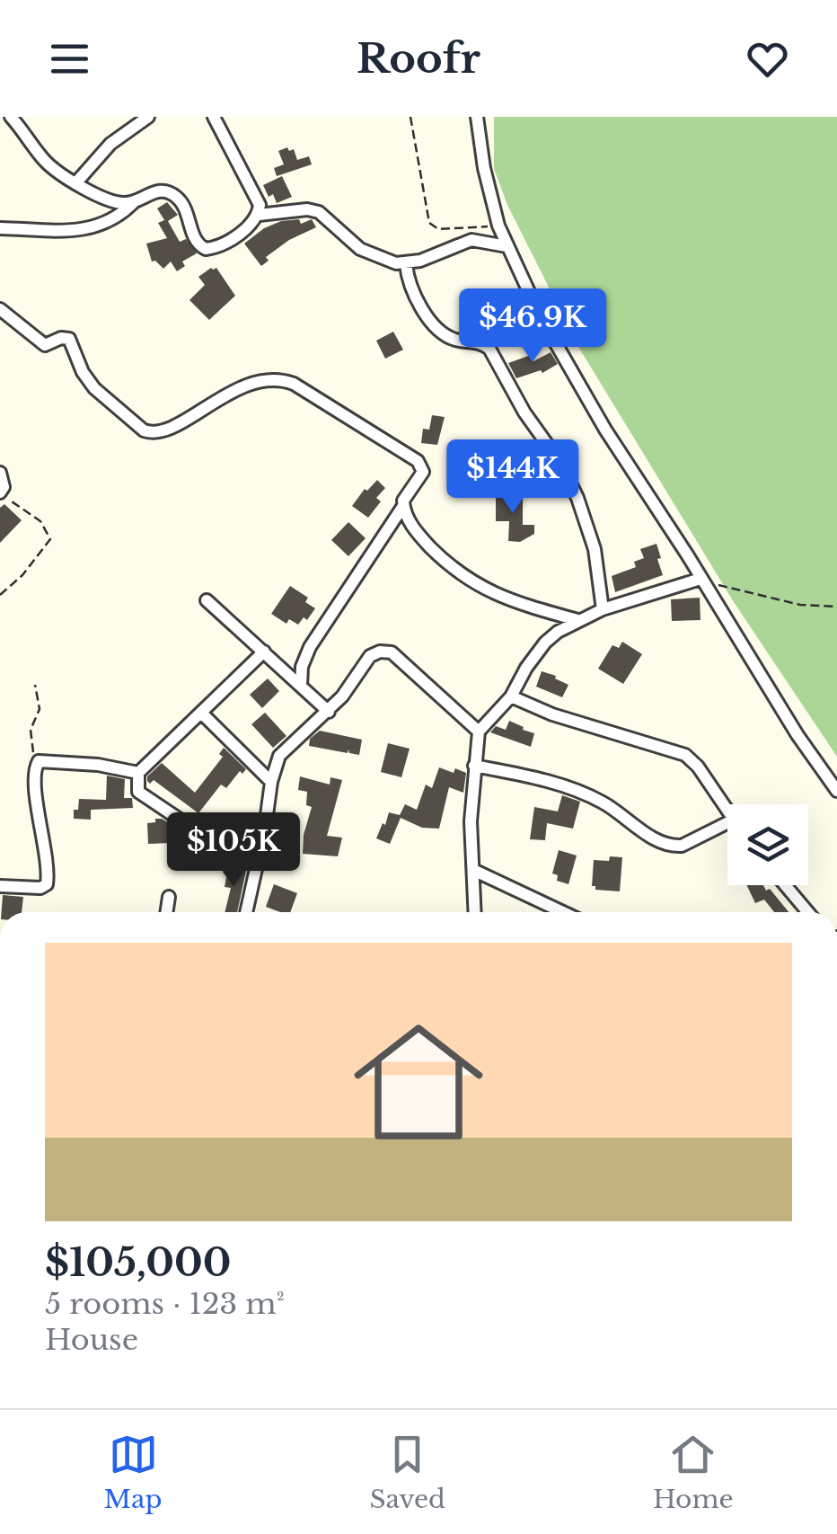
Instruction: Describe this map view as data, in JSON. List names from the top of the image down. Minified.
{"page":{"header":"Roofr","price":["$46.9K","$144K","$105K"],"list":[{"name":"$105,000","note":"5 rooms · 123 m² · House"}],"tabs":["Map","Saved","Home"]}}
